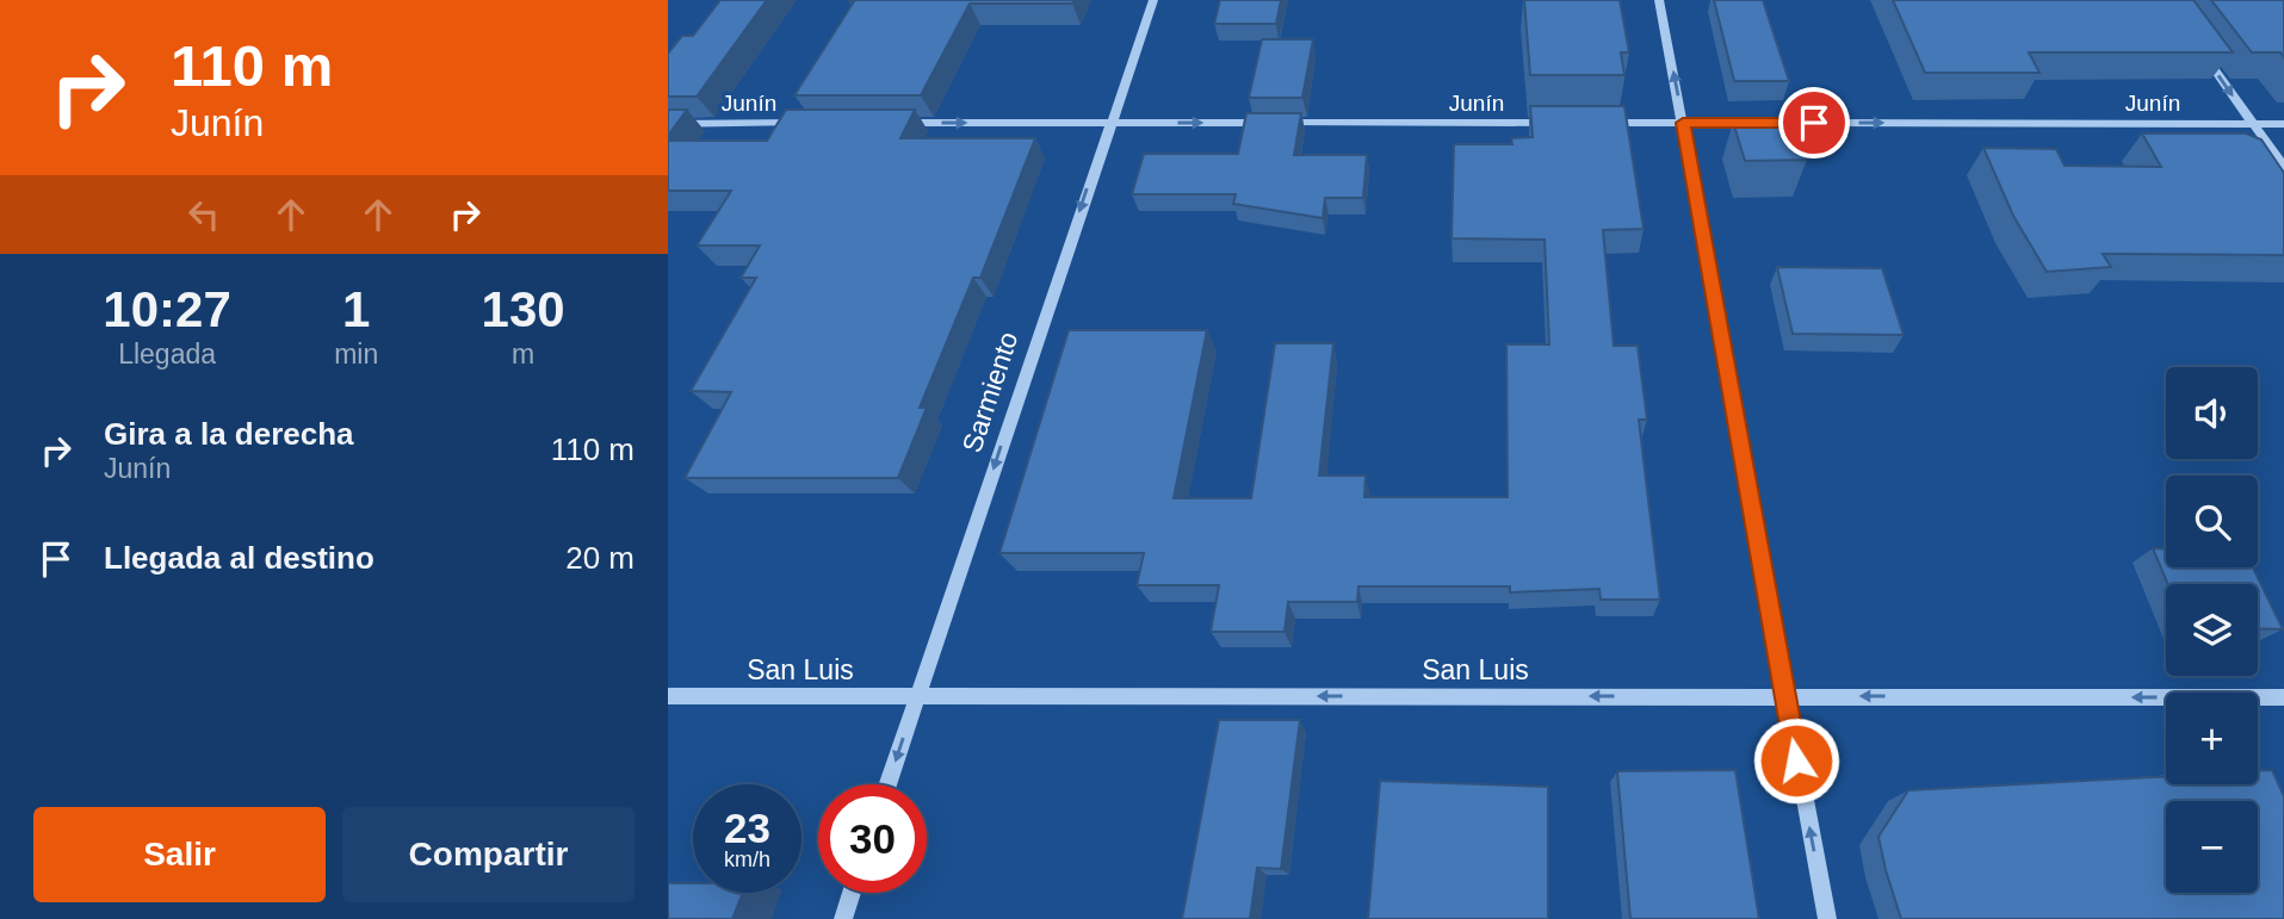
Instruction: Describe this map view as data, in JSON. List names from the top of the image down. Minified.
{"streets":{"street":["Junín","Sarmiento","San Luis"]},"crossings":[["Junín","Sarmiento"],["Sarmiento","San Luis"]],"one_way":["Junín","Sarmiento","San Luis"],"page":{"turn":["110 m","Junín"],"eta":["10:27","Llegada","1","min","130","m"],"map_buttons":["+","−"],"list":[{"name":"Gira a la derecha","note":"Junín","value":"110 m"},{"name":"Llegada al destino","value":"20 m"}],"speed":"23 km/h","limit":"30","buttons":["Salir","Compartir"]}}
